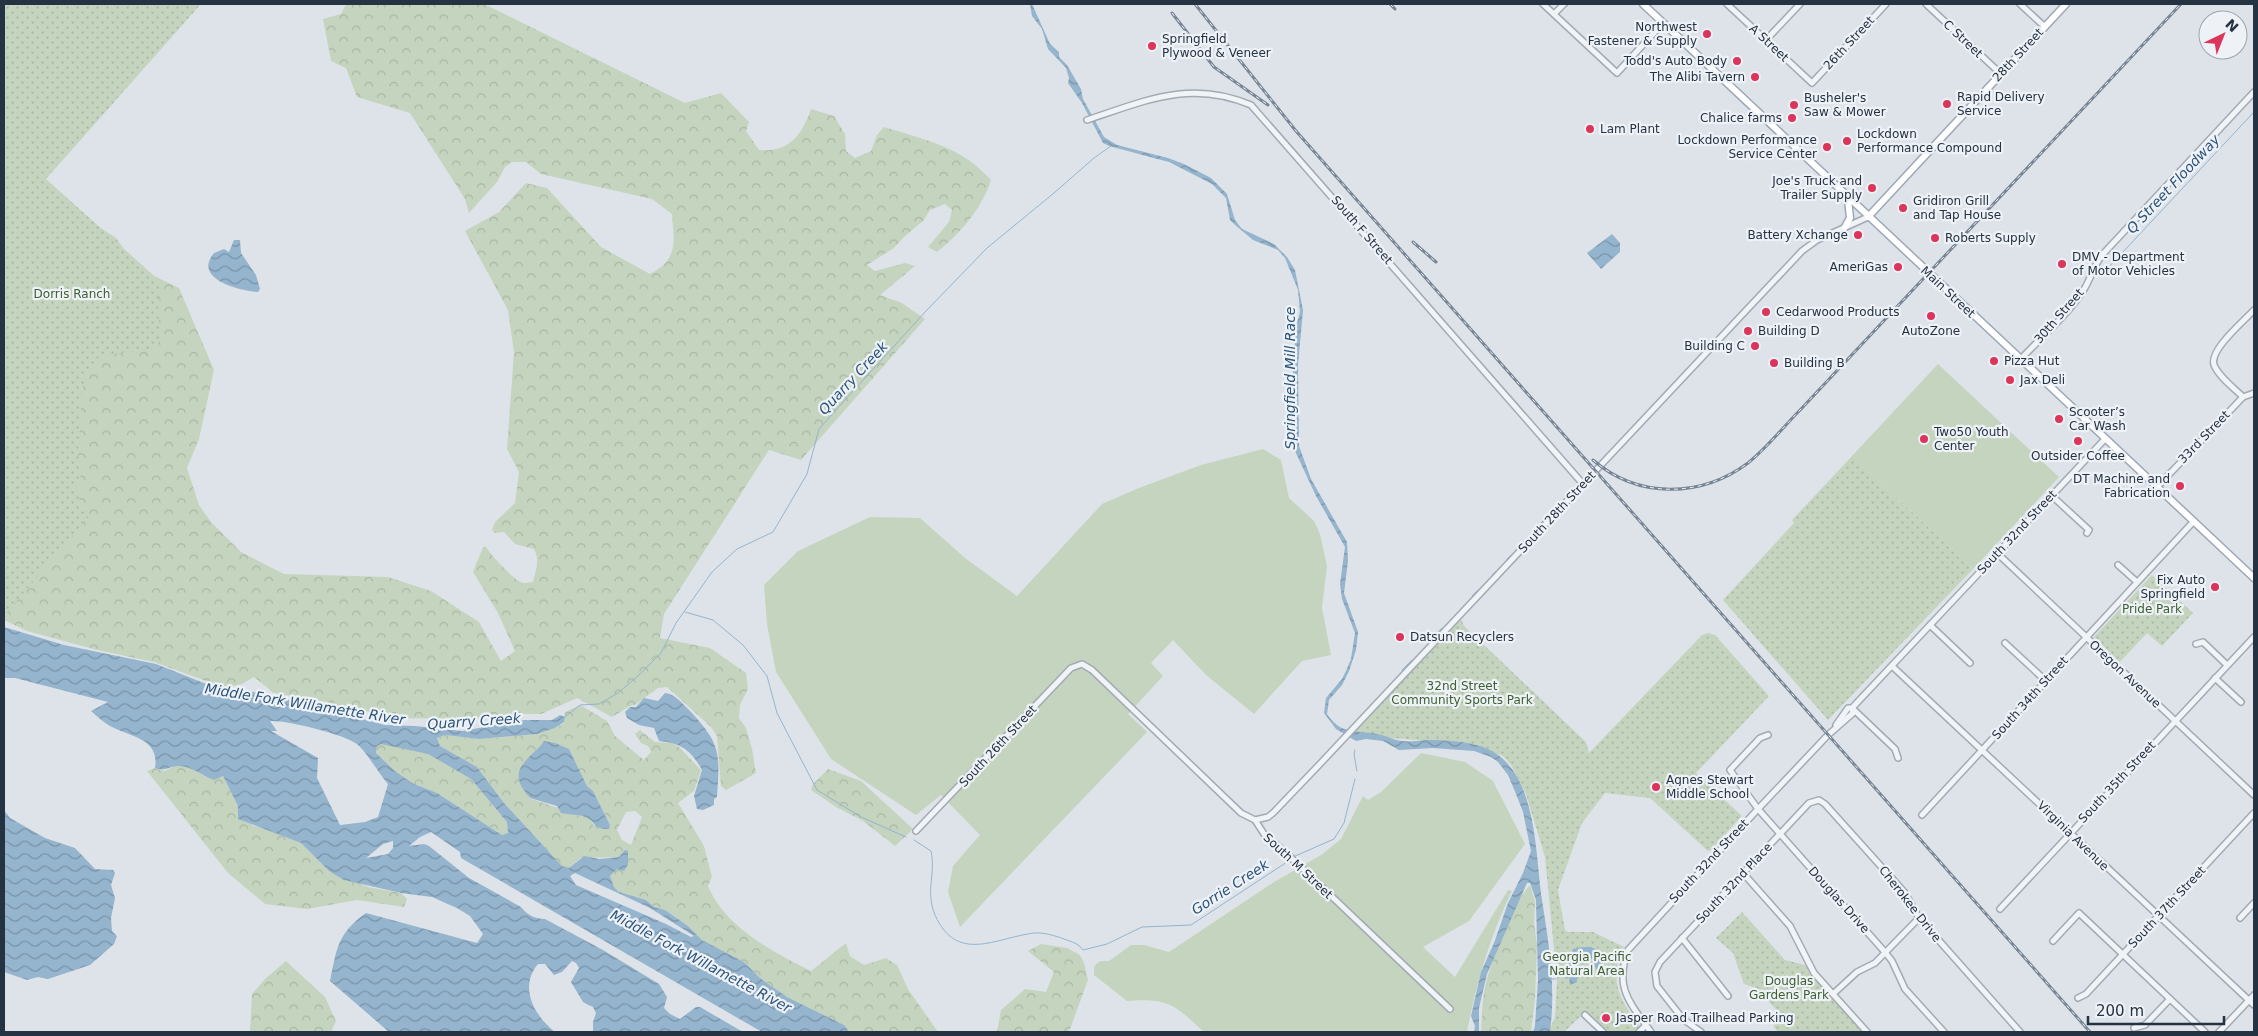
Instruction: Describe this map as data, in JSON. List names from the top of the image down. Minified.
{"streets":{"main road":["28th Street","Main Street"],"street":["C Street","A Street","26th Street","South F Street","30th Street","33rd Street","South 28th Street","South 32nd Street","Oregon Avenue","South 34th Street","South 26th Street","South 35th Street","Virginia Avenue","South M Street","South 32nd Place","Douglas Drive","Cherokee Drive","South 37th Street"]},"crossings":[["C Street","28th Street"],["A Street","26th Street"],["28th Street","Main Street"],["28th Street","South 28th Street"],["South F Street","South 28th Street"],["Main Street","30th Street"],["Main Street","33rd Street"],["Main Street","South 28th Street"],["Main Street","South 32nd Street"],["Main Street","South 34th Street"],["South 28th Street","South M Street"],["South 32nd Street","Oregon Avenue"],["South 32nd Street","Virginia Avenue"],["South 32nd Street","Douglas Drive"],["Oregon Avenue","South 34th Street"],["Oregon Avenue","South 35th Street"],["South 34th Street","Virginia Avenue"],["South 26th Street","South M Street"],["South 35th Street","Virginia Avenue"],["Virginia Avenue","South 37th Street"],["South 32nd Place","Douglas Drive"],["South 32nd Place","Cherokee Drive"]],"water":["Q Street Floodway","Quarry Creek","Springfield Mill Race","Middle Fork Willamette River","Gorrie Creek"],"parks":["Dorris Ranch","Pride Park","32nd Street Community Sports Park","Georgia Pacific Natural Area","Douglas Gardens Park"],"places":["Northwest Fastener & Supply","Springfield Plywood & Veneer","Todd's Auto Body","The Alibi Tavern","Rapid Delivery Service","Busheler's Saw & Mower","Chalice farms","Lam Plant","Lockdown Performance Compound","Lockdown Performance Service Center","Joe's Truck and Trailer Supply","Gridiron Grill and Tap House","Battery Xchange","Roberts Supply","DMV - Department of Motor Vehicles","AmeriGas","Cedarwood Products","AutoZone","Building D","Building C","Pizza Hut","Building B","Jax Deli","Scooter’s Car Wash","Two50 Youth Center","Outsider Coffee","DT Machine and Fabrication","Fix Auto Springfield","Datsun Recyclers","Agnes Stewart Middle School","Jasper Road Trailhead Parking"],"scale_bar":"200 m","north":"top right"}
